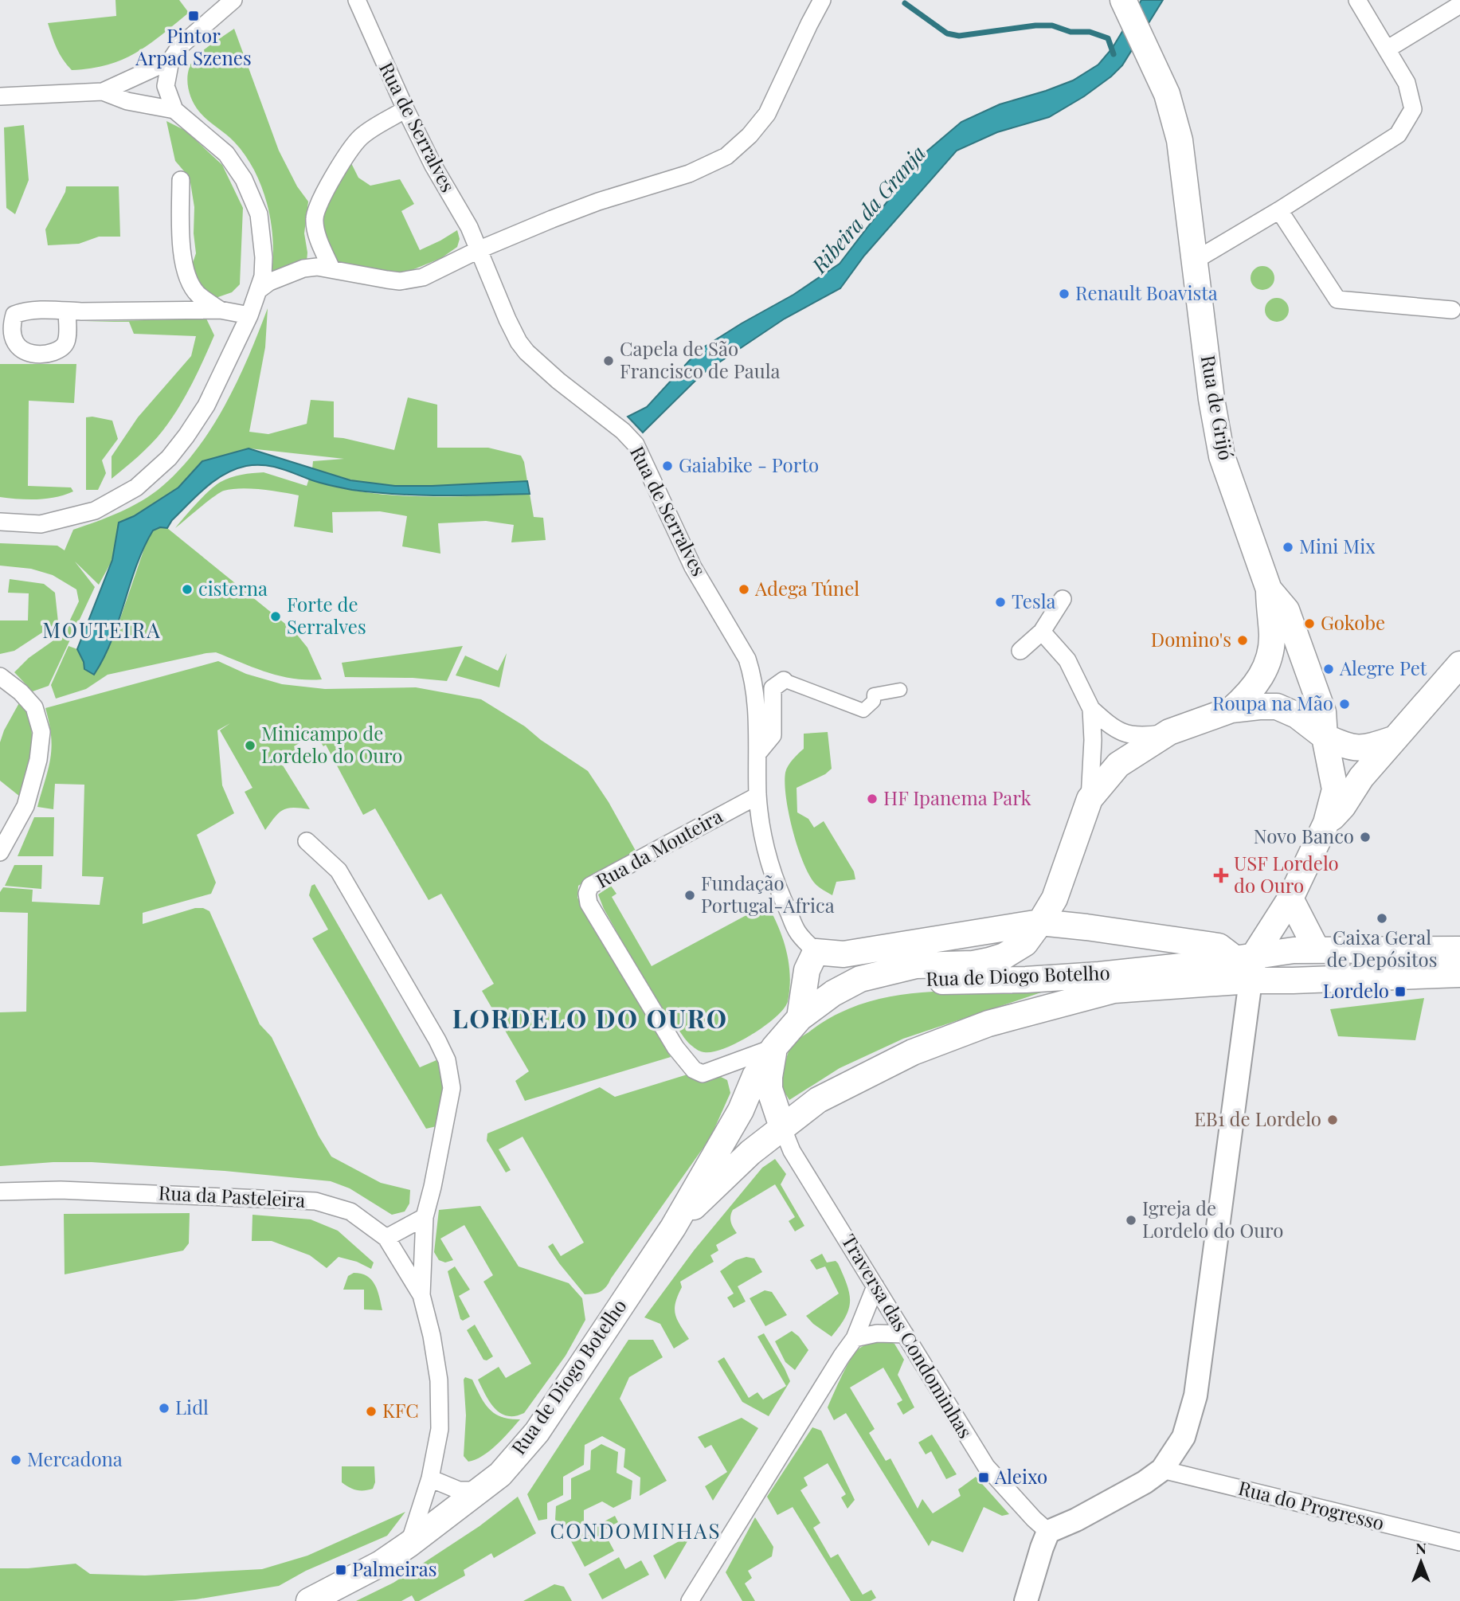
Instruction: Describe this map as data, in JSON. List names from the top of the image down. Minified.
{"streets":{"main road":["Rua de Grijó","Rua de Diogo Botelho"],"street":["Rua de Serralves","Rua da Mouteira","Rua da Pasteleira","Traversa das Condominhas","Rua do Progresso"]},"crossings":[["Rua de Serralves","Rua da Mouteira"],["Rua da Mouteira","Rua de Diogo Botelho"],["Rua de Diogo Botelho","Traversa das Condominhas"]],"districts":["MOUTEIRA","LORDELO DO OURO","CONDOMINHAS"],"water":["Ribeira da Granja"],"places":{"transit":["Pintor Arpad Szenes","Lordelo","Aleixo","Palmeiras"],"other":["Renault Boavista","Capela de São Francisco de Paula","Gaiabike - Porto","Mini Mix","cisterna","Adega Túnel","Tesla","Forte de Serralves","Gokobe","Domino's","Alegre Pet","Roupa na Mão","Minicampo de Lordelo do Ouro","HF Ipanema Park","Novo Banco","Fundação Portugal-Africa","Caixa Geral de Depósitos","EB1 de Lordelo","Igreja de Lordelo do Ouro","Lidl","KFC","Mercadona"],"health":["USF Lordelo do Ouro"]},"north":"top"}
